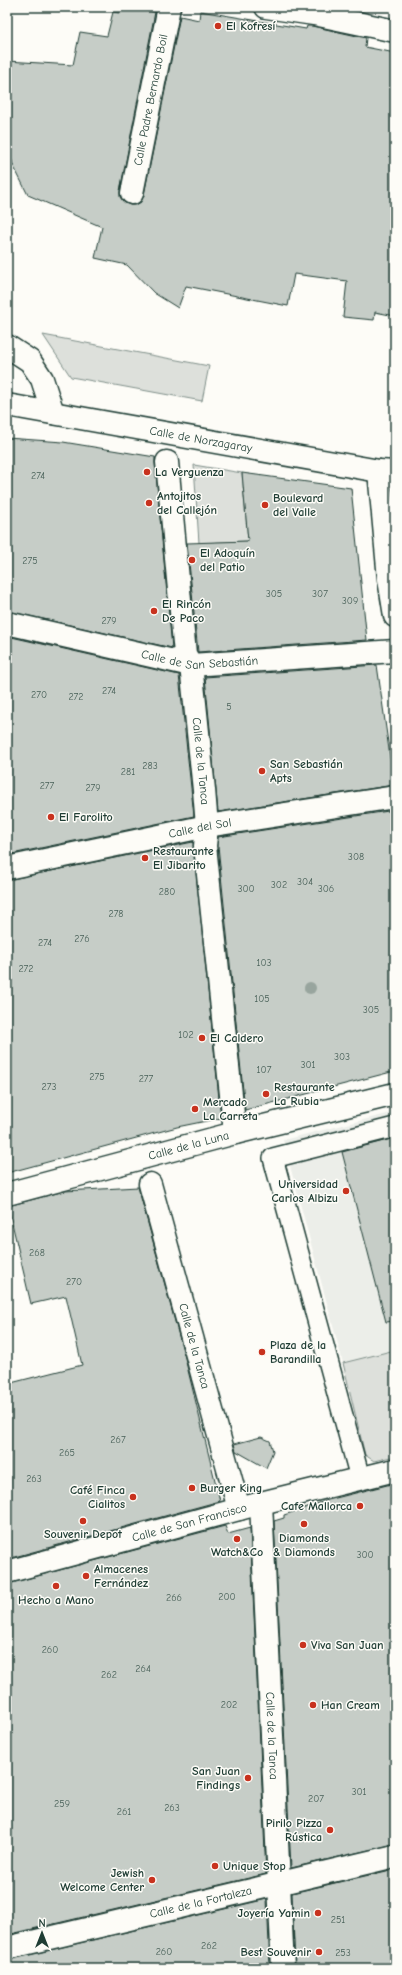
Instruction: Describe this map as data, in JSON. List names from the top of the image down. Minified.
{"streets":{"street":["Calle Padre Bernardo Boil","Calle de Norzagaray","Calle de San Sebastián","Calle de la Tanca","Calle del Sol","Calle de la Luna","Calle de San Francisco","Calle de la Fortaleza"]},"crossings":[["Calle de San Sebastián","Calle de la Tanca"],["Calle de la Tanca","Calle del Sol"],["Calle de la Tanca","Calle de la Luna"],["Calle de la Tanca","Calle de San Francisco"],["Calle de la Tanca","Calle de la Fortaleza"]],"places":["El Kofresí","La Verguenza","Antojitos del Callejón","Boulevard del Valle","El Adoquín del Patio","El Rincón De Paco","San Sebastián Apts","El Farolito","Restaurante El Jibarito","El Caldero","Restaurante La Rubia","Mercado La Carreta","Universidad Carlos Albizu","Plaza de la Barandilla","Burger King","Café Finca Cialitos","Cafe Mallorca","Souvenir Depot","Diamonds & Diamonds","Watch&Co","Almacenes Fernández","Hecho a Mano","Viva San Juan","Han Cream","San Juan Findings","Pirilo Pizza Rústica","Unique Stop","Jewish Welcome Center","Joyería Yamin","Best Souvenir"],"house_numbers":["274","275","305","307","309","279","274","270","272","5","283","281","277","279","308","304","302","300","306","280","278","276","274","103","272","105","305","102","303","301","107","275","277","273","268","270","267","265","263","300","200","266","260","264","262","202","301","207","259","263","261","251","262","260","253"],"north":"top"}
